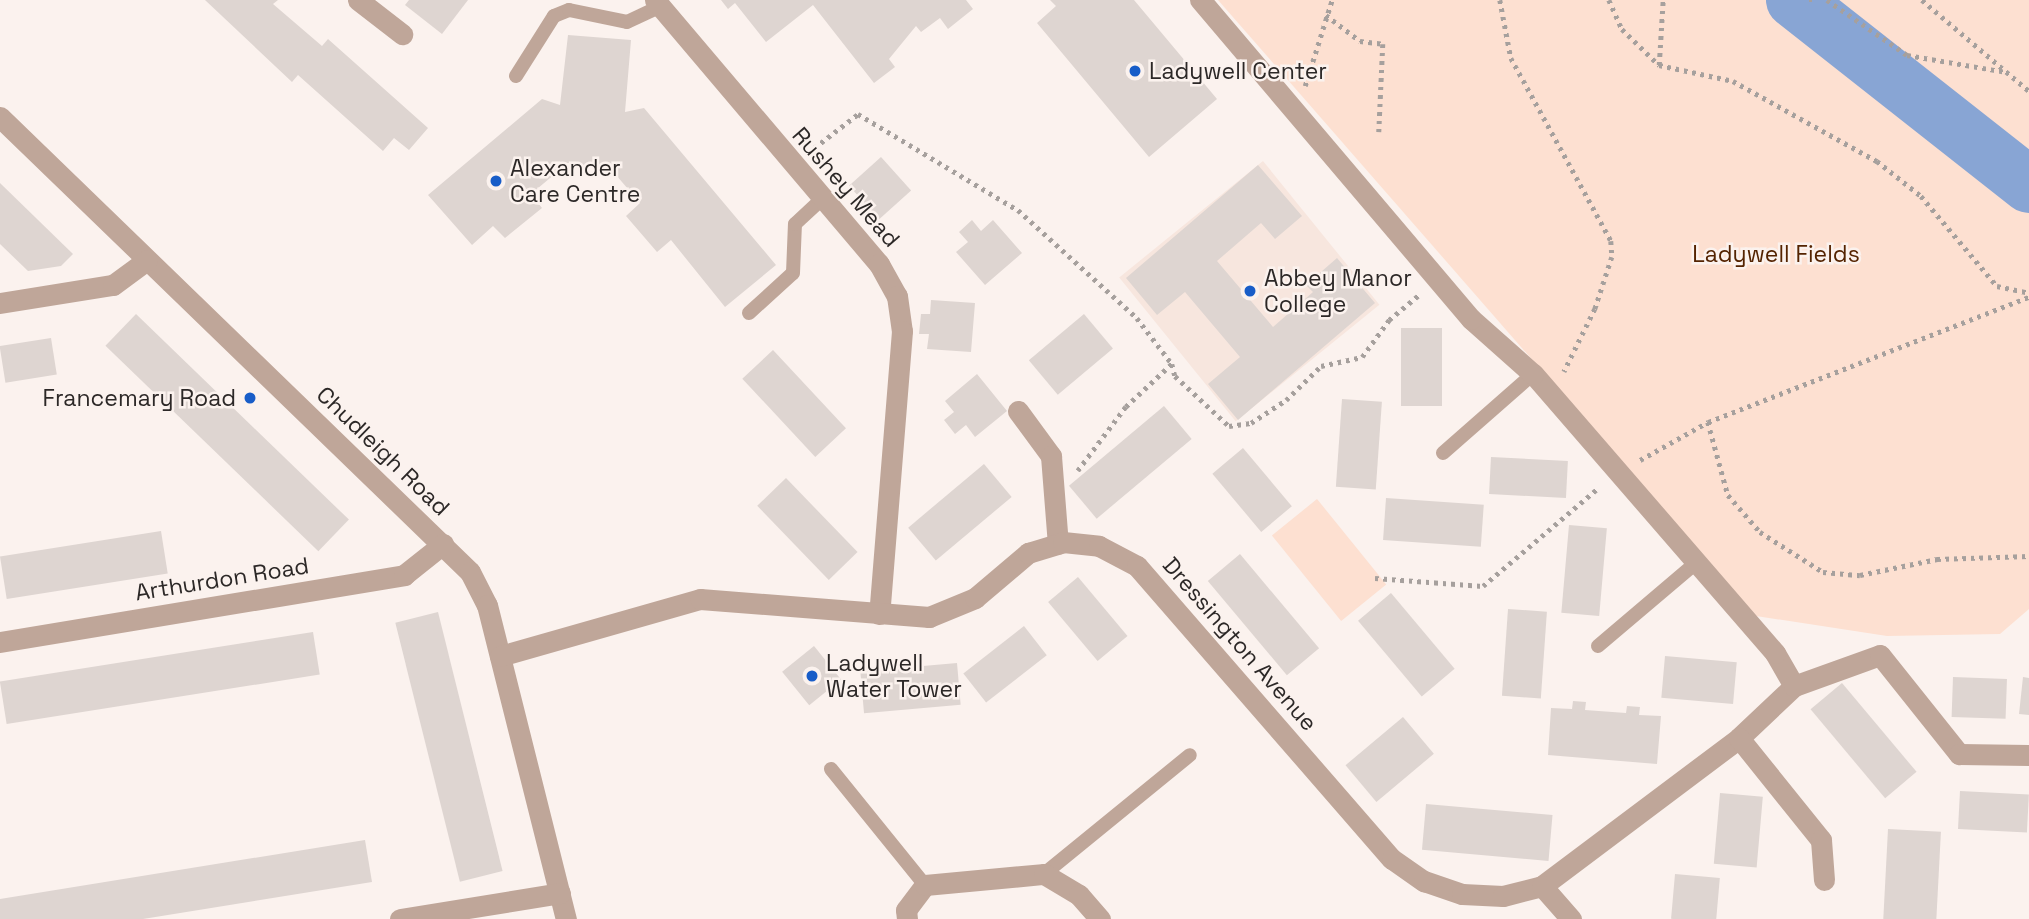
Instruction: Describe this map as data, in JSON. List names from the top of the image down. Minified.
{"streets":{"street":["Rushey Mead","Chudleigh Road","Arthurdon Road","Dressington Avenue"]},"crossings":[["Rushey Mead","Dressington Avenue"],["Chudleigh Road","Arthurdon Road"],["Chudleigh Road","Dressington Avenue"]],"parks":["Ladywell Fields"],"places":["Ladywell Center","Alexander Care Centre","Abbey Manor College","Francemary Road","Ladywell Water Tower"]}
